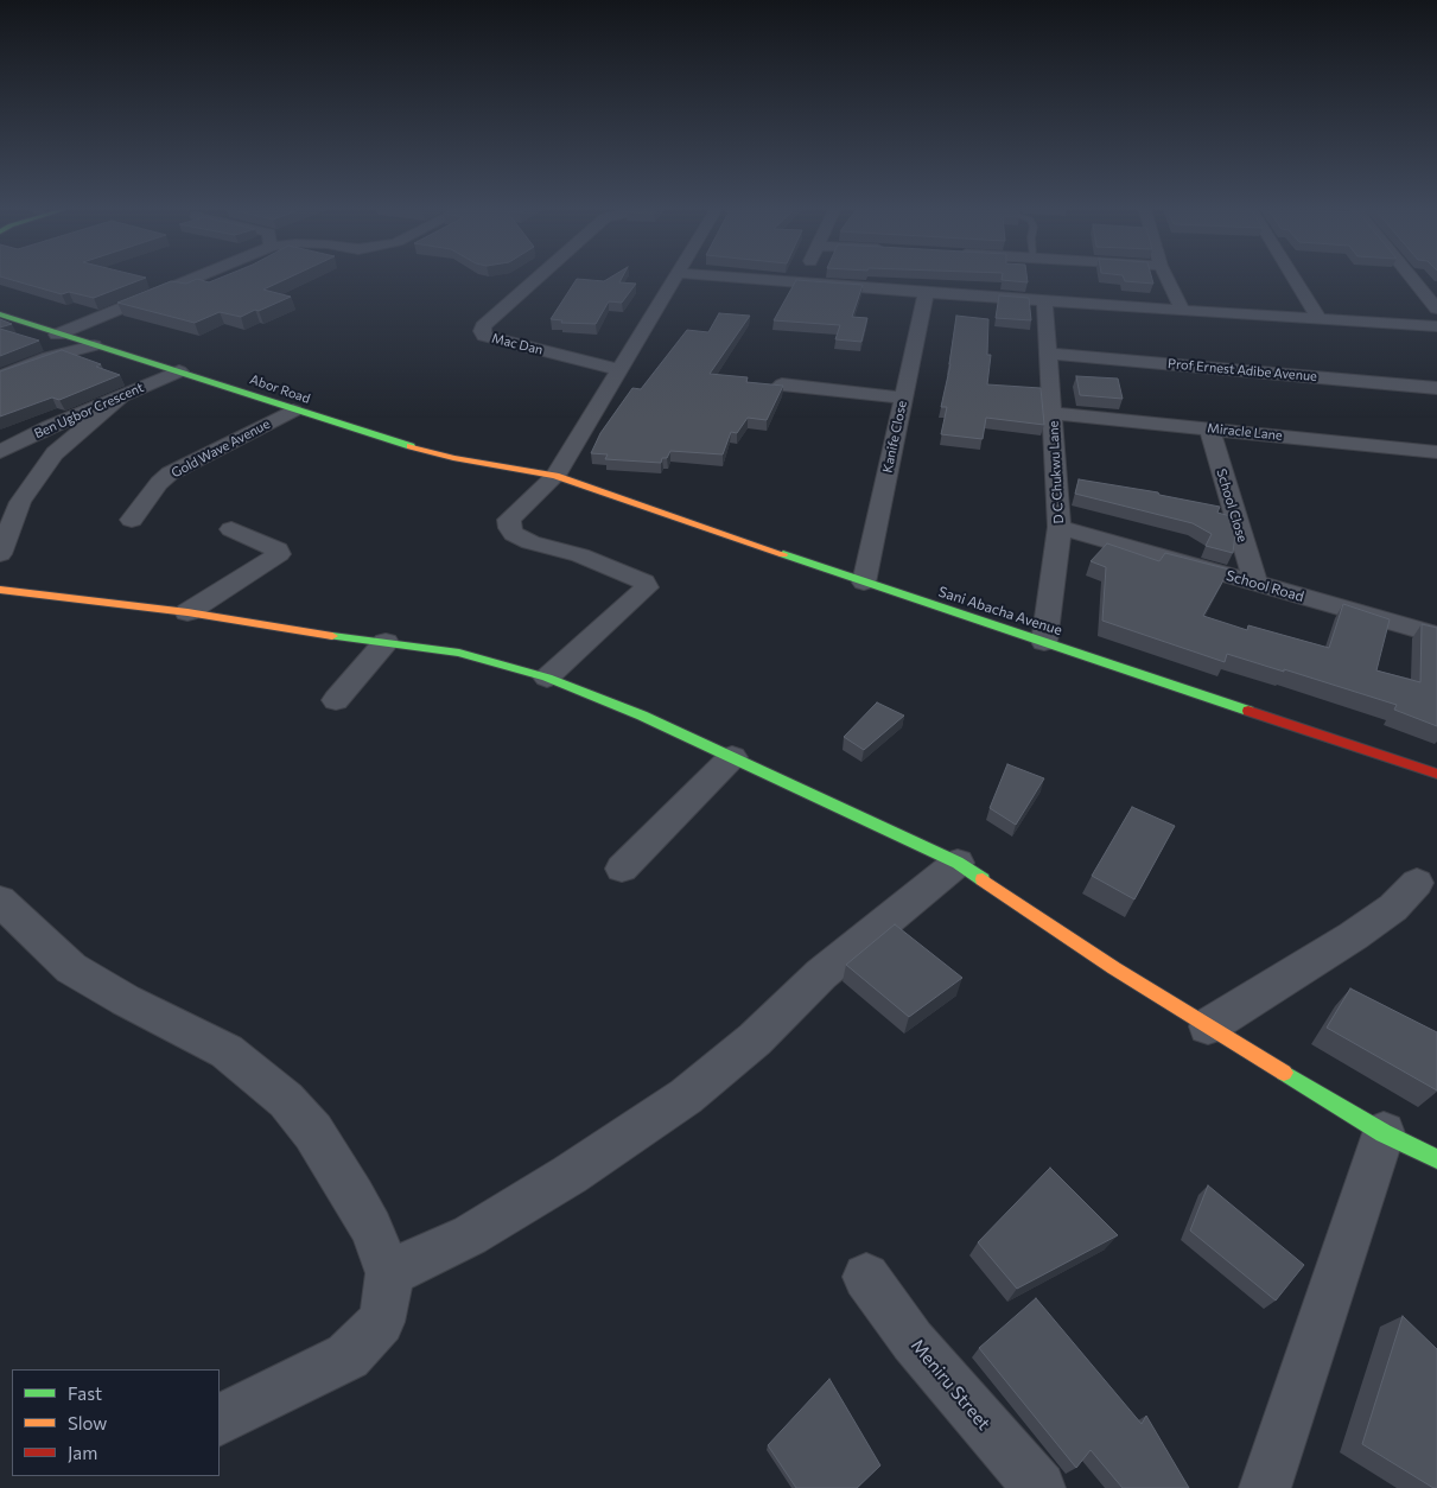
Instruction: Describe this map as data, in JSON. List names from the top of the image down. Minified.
{"streets":{"street":["Mac Dan","Prof Ernest Adibe Avenue","Abor Road","Ben Ugbor Crescent","Miracle Lane","Kanife Close","Gold Wave Avenue","D C Chukwu Lane","School Close","School Road","Sani Abacha Avenue","Meniru Street"]},"crossings":[["Prof Ernest Adibe Avenue","D C Chukwu Lane"],["Abor Road","Ben Ugbor Crescent"],["Abor Road","Gold Wave Avenue"],["Abor Road","Sani Abacha Avenue"],["Miracle Lane","D C Chukwu Lane"],["Miracle Lane","School Close"],["Kanife Close","Sani Abacha Avenue"],["D C Chukwu Lane","School Road"],["D C Chukwu Lane","Sani Abacha Avenue"],["School Close","School Road"]],"legend":["Fast","Slow","Jam"]}
